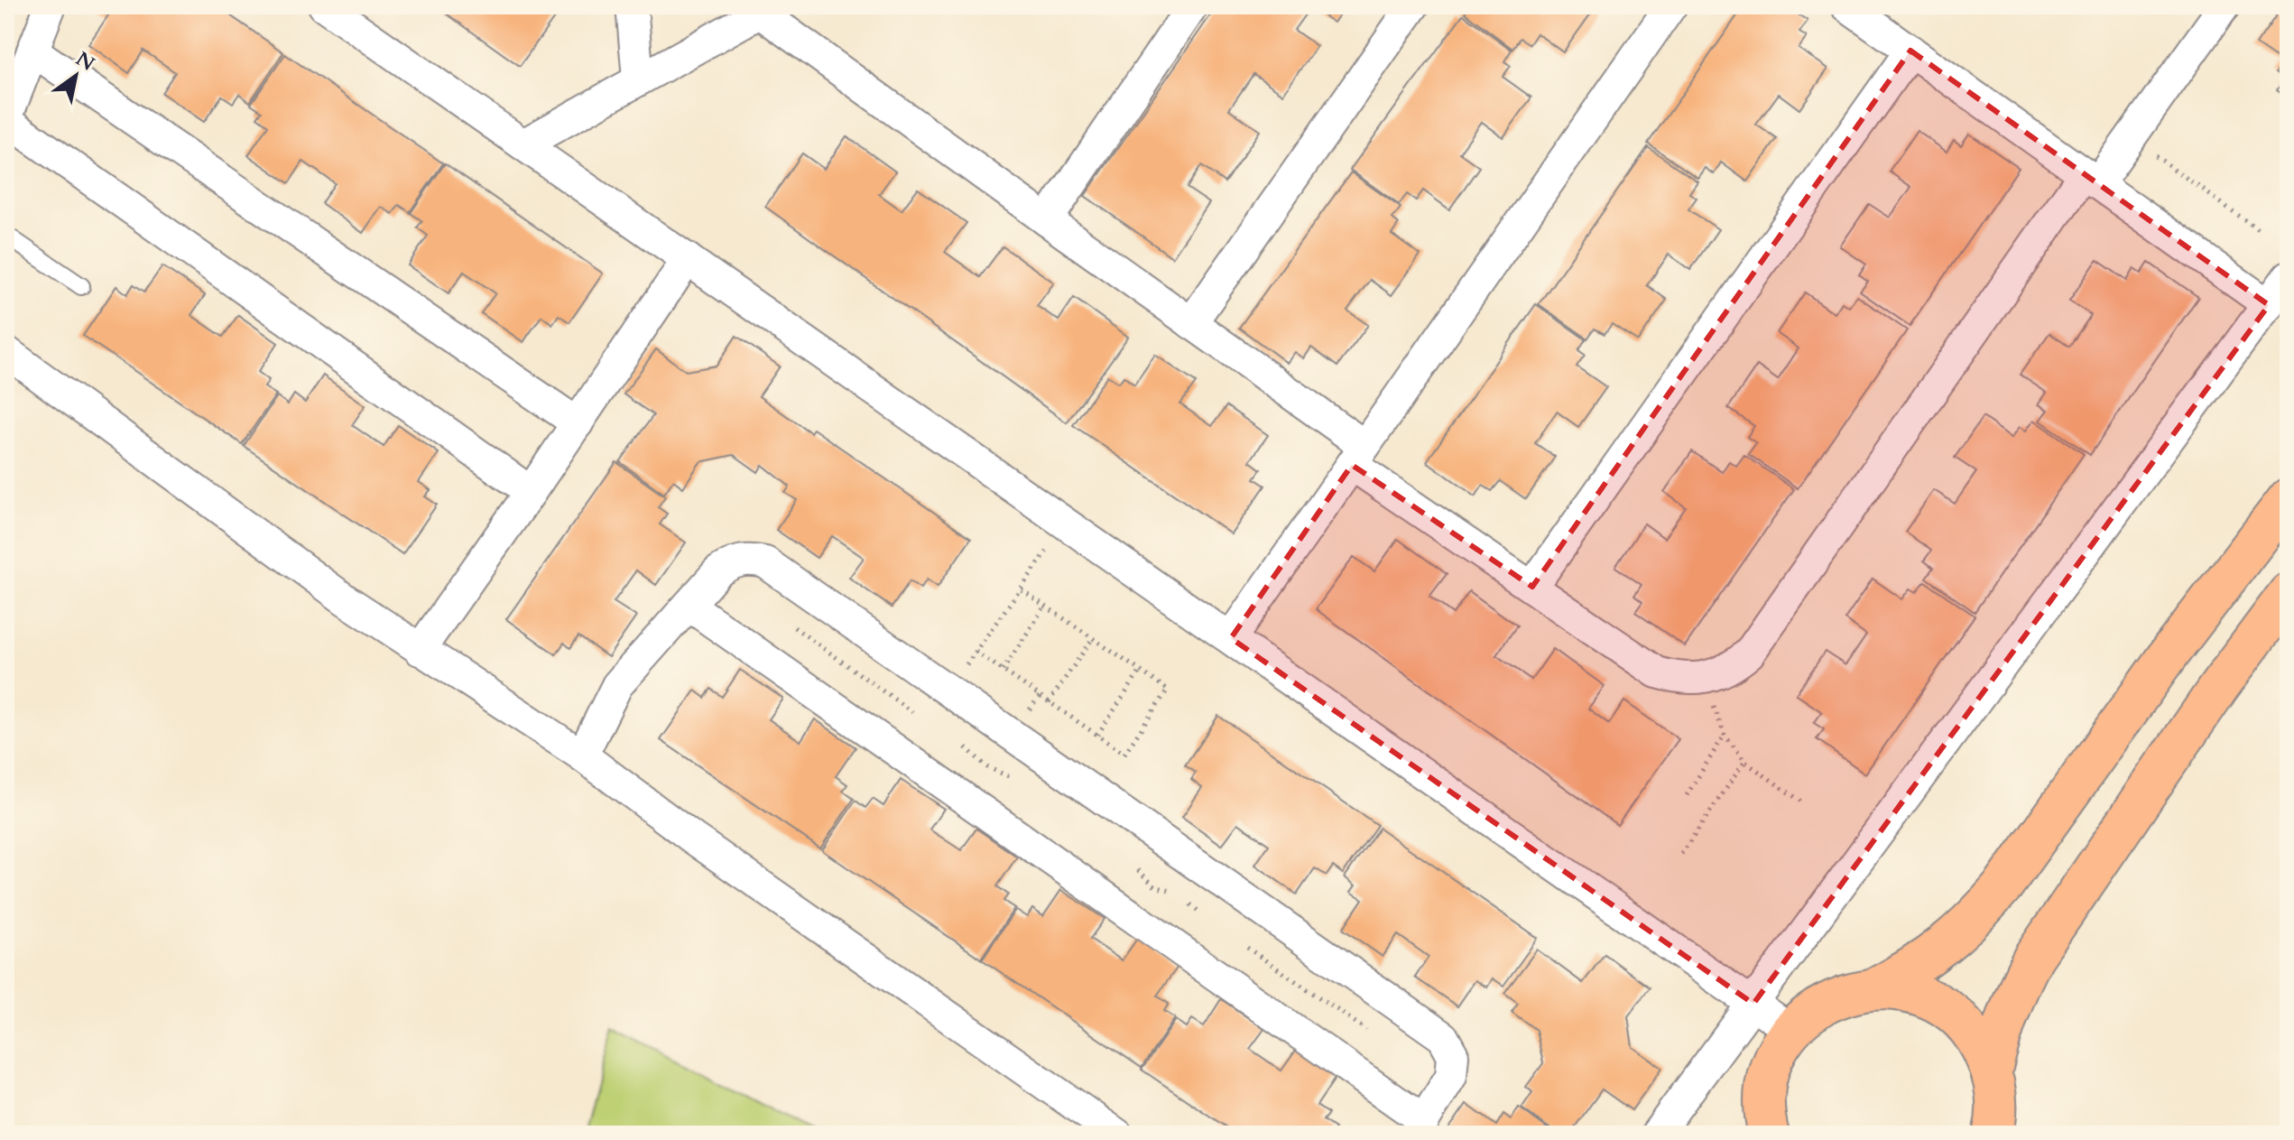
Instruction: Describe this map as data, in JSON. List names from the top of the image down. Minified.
{"north":"top right"}
